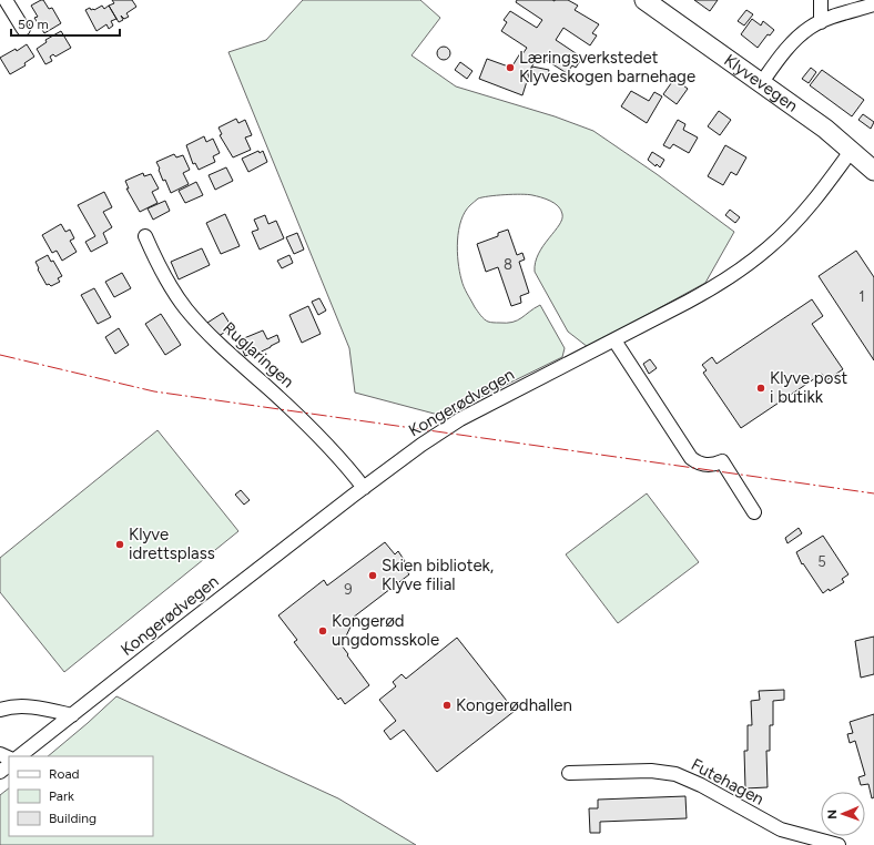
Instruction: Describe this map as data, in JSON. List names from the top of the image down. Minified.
{"streets":{"main road":["Klyvevegen"],"street":["Ruglaringen","Kongerødvegen","Futehagen"]},"crossings":[["Klyvevegen","Kongerødvegen"],["Ruglaringen","Kongerødvegen"]],"places":["Læringsverkstedet Klyveskogen barnehage","Klyve post i butikk","Klyve idrettsplass","Skien bibliotek, Klyve filial","Kongerød ungdomsskole","Kongerødhallen"],"house_numbers":["8","1","5","9"],"legend":["Road","Park","Building"],"scale_bar":"50 m","north":"left"}
